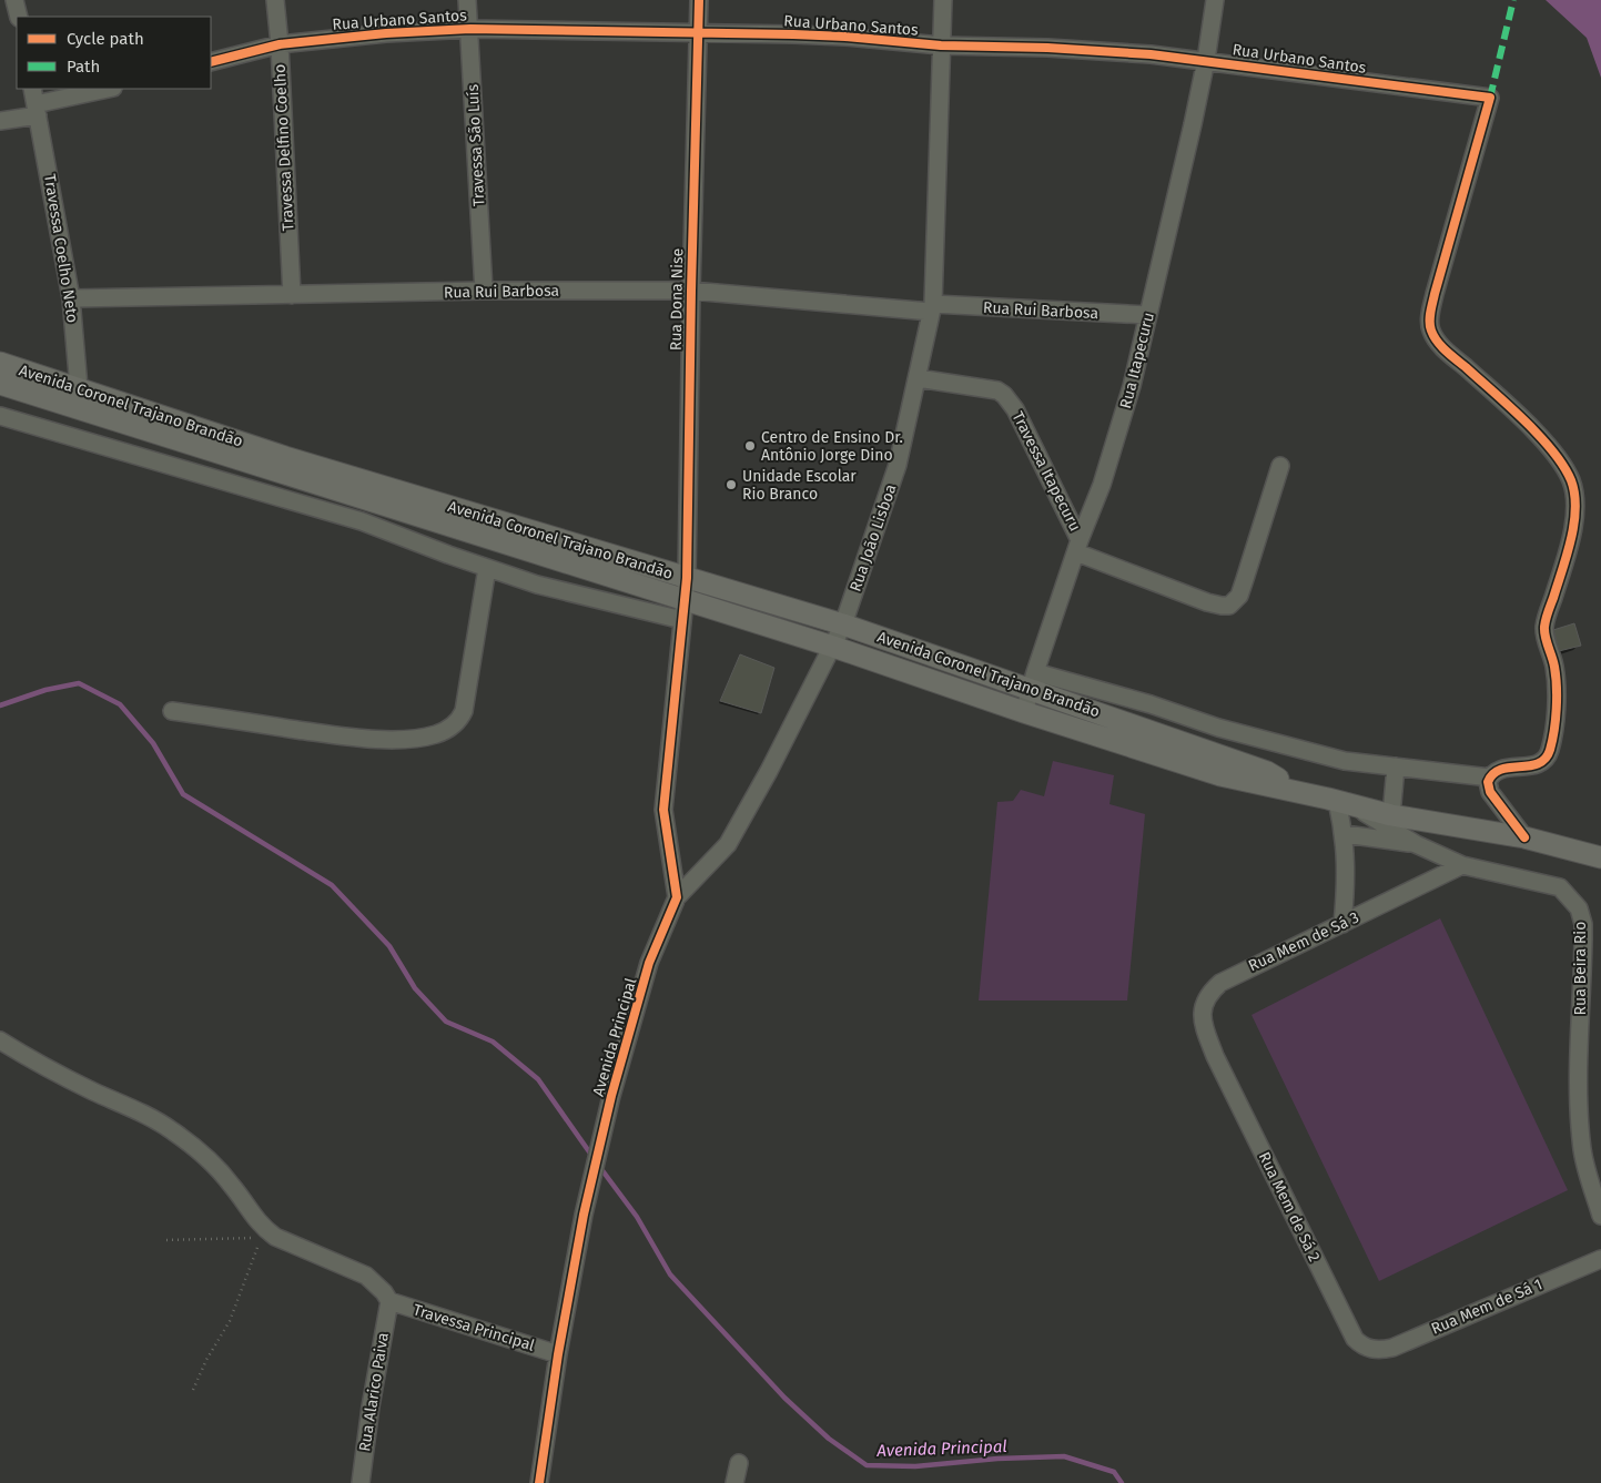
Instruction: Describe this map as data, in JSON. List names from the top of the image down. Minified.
{"streets":{"main road":["Avenida Coronel Trajano Brandão"],"street":["Rua Urbano Santos","Travessa São Luís","Travessa Delfino Coelho","Travessa Coelho Neto","Rua Rui Barbosa","Rua Dona Nise","Rua Itapecuru","Travessa Itapecuru","Rua João Lisboa","Rua Mem de Sá 3","Rua Beira Rio","Avenida Principal","Rua Mem de Sá 2","Rua Mem de Sá 1","Travessa Principal","Rua Alarico Paiva"]},"crossings":[["Rua Urbano Santos","Travessa São Luís"],["Rua Urbano Santos","Travessa Delfino Coelho"],["Rua Urbano Santos","Rua Dona Nise"],["Rua Urbano Santos","Rua Itapecuru"],["Rua Urbano Santos","Rua João Lisboa"],["Travessa São Luís","Rua Rui Barbosa"],["Travessa Delfino Coelho","Rua Rui Barbosa"],["Travessa Coelho Neto","Rua Rui Barbosa"],["Travessa Coelho Neto","Avenida Coronel Trajano Brandão"],["Rua Rui Barbosa","Rua Dona Nise"],["Rua Rui Barbosa","Rua Itapecuru"],["Rua Rui Barbosa","Rua João Lisboa"],["Rua Dona Nise","Avenida Coronel Trajano Brandão"],["Rua Itapecuru","Avenida Coronel Trajano Brandão"],["Rua Itapecuru","Travessa Itapecuru"],["Avenida Coronel Trajano Brandão","Rua João Lisboa"],["Avenida Coronel Trajano Brandão","Rua Beira Rio"],["Travessa Itapecuru","Rua João Lisboa"],["Rua João Lisboa","Avenida Principal"],["Rua Mem de Sá 3","Rua Beira Rio"],["Rua Mem de Sá 3","Rua Mem de Sá 2"],["Avenida Principal","Travessa Principal"],["Rua Mem de Sá 2","Rua Mem de Sá 1"],["Travessa Principal","Rua Alarico Paiva"]],"water":["Avenida Principal"],"places":["Centro de Ensino Dr. Antônio Jorge Dino","Unidade Escolar Rio Branco"],"legend":["Cycle path","Path"]}
